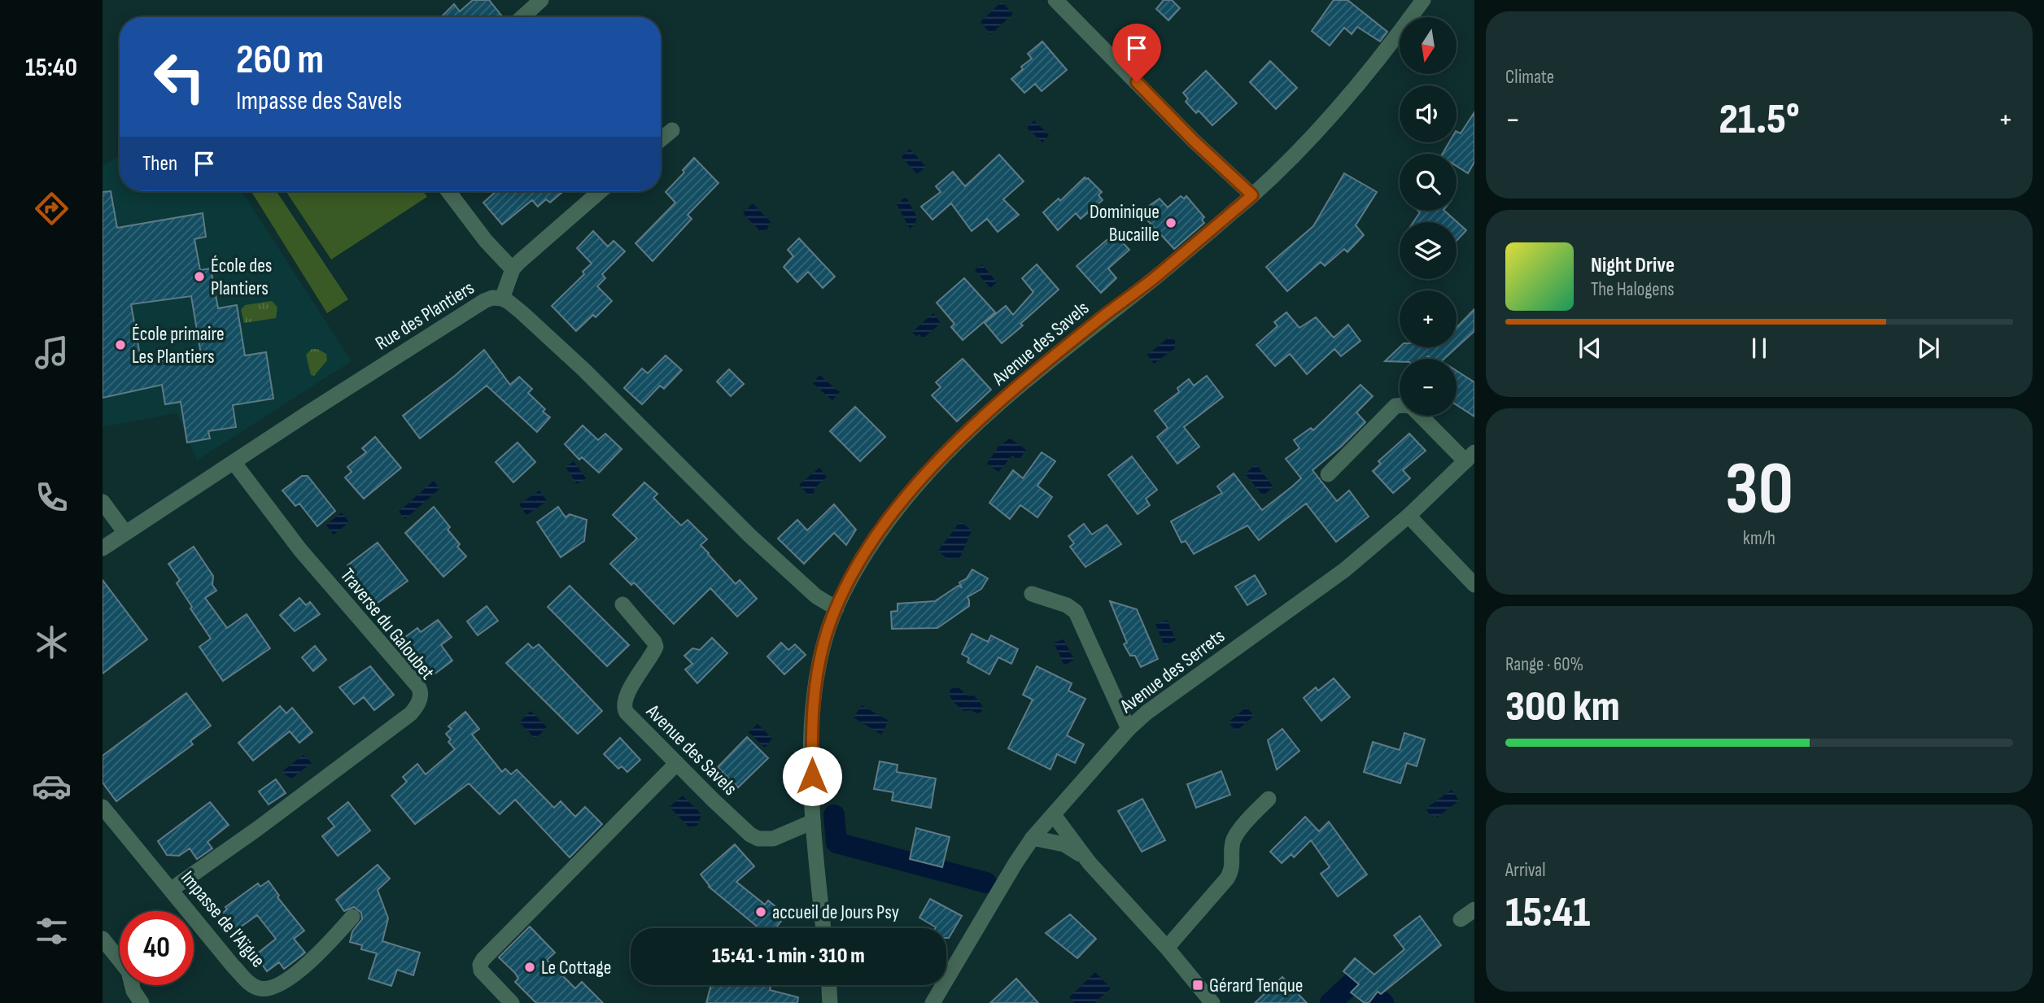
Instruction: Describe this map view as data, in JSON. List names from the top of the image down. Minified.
{"streets":{"street":["Rue des Plantiers","Avenue des Savels","Traverse du Galoubet","Avenue des Serrets","Impasse de l'Aïgue"]},"crossings":[["Rue des Plantiers","Avenue des Savels"],["Rue des Plantiers","Traverse du Galoubet"],["Traverse du Galoubet","Impasse de l'Aïgue"]],"places":{"other":["Dominique Bucaille","École des Plantiers","École primaire Les Plantiers","accueil de Jours Psy","Le Cottage"],"transit":["Gérard Tenque"]},"north":"bottom","page":{"tabs":"15:40","tile":["Climate",["30","km/h"],["Range · 60%","300 km"],["Arrival","15:41"]],"map_buttons":["+","−"],"turn":["260 m","Impasse des Savels"],"heat":["−","21.5°","+"],"then":"Then","song":["Night Drive","The Halogens"],"limit":"40","trip":"15:41 · 1 min · 310 m"}}
